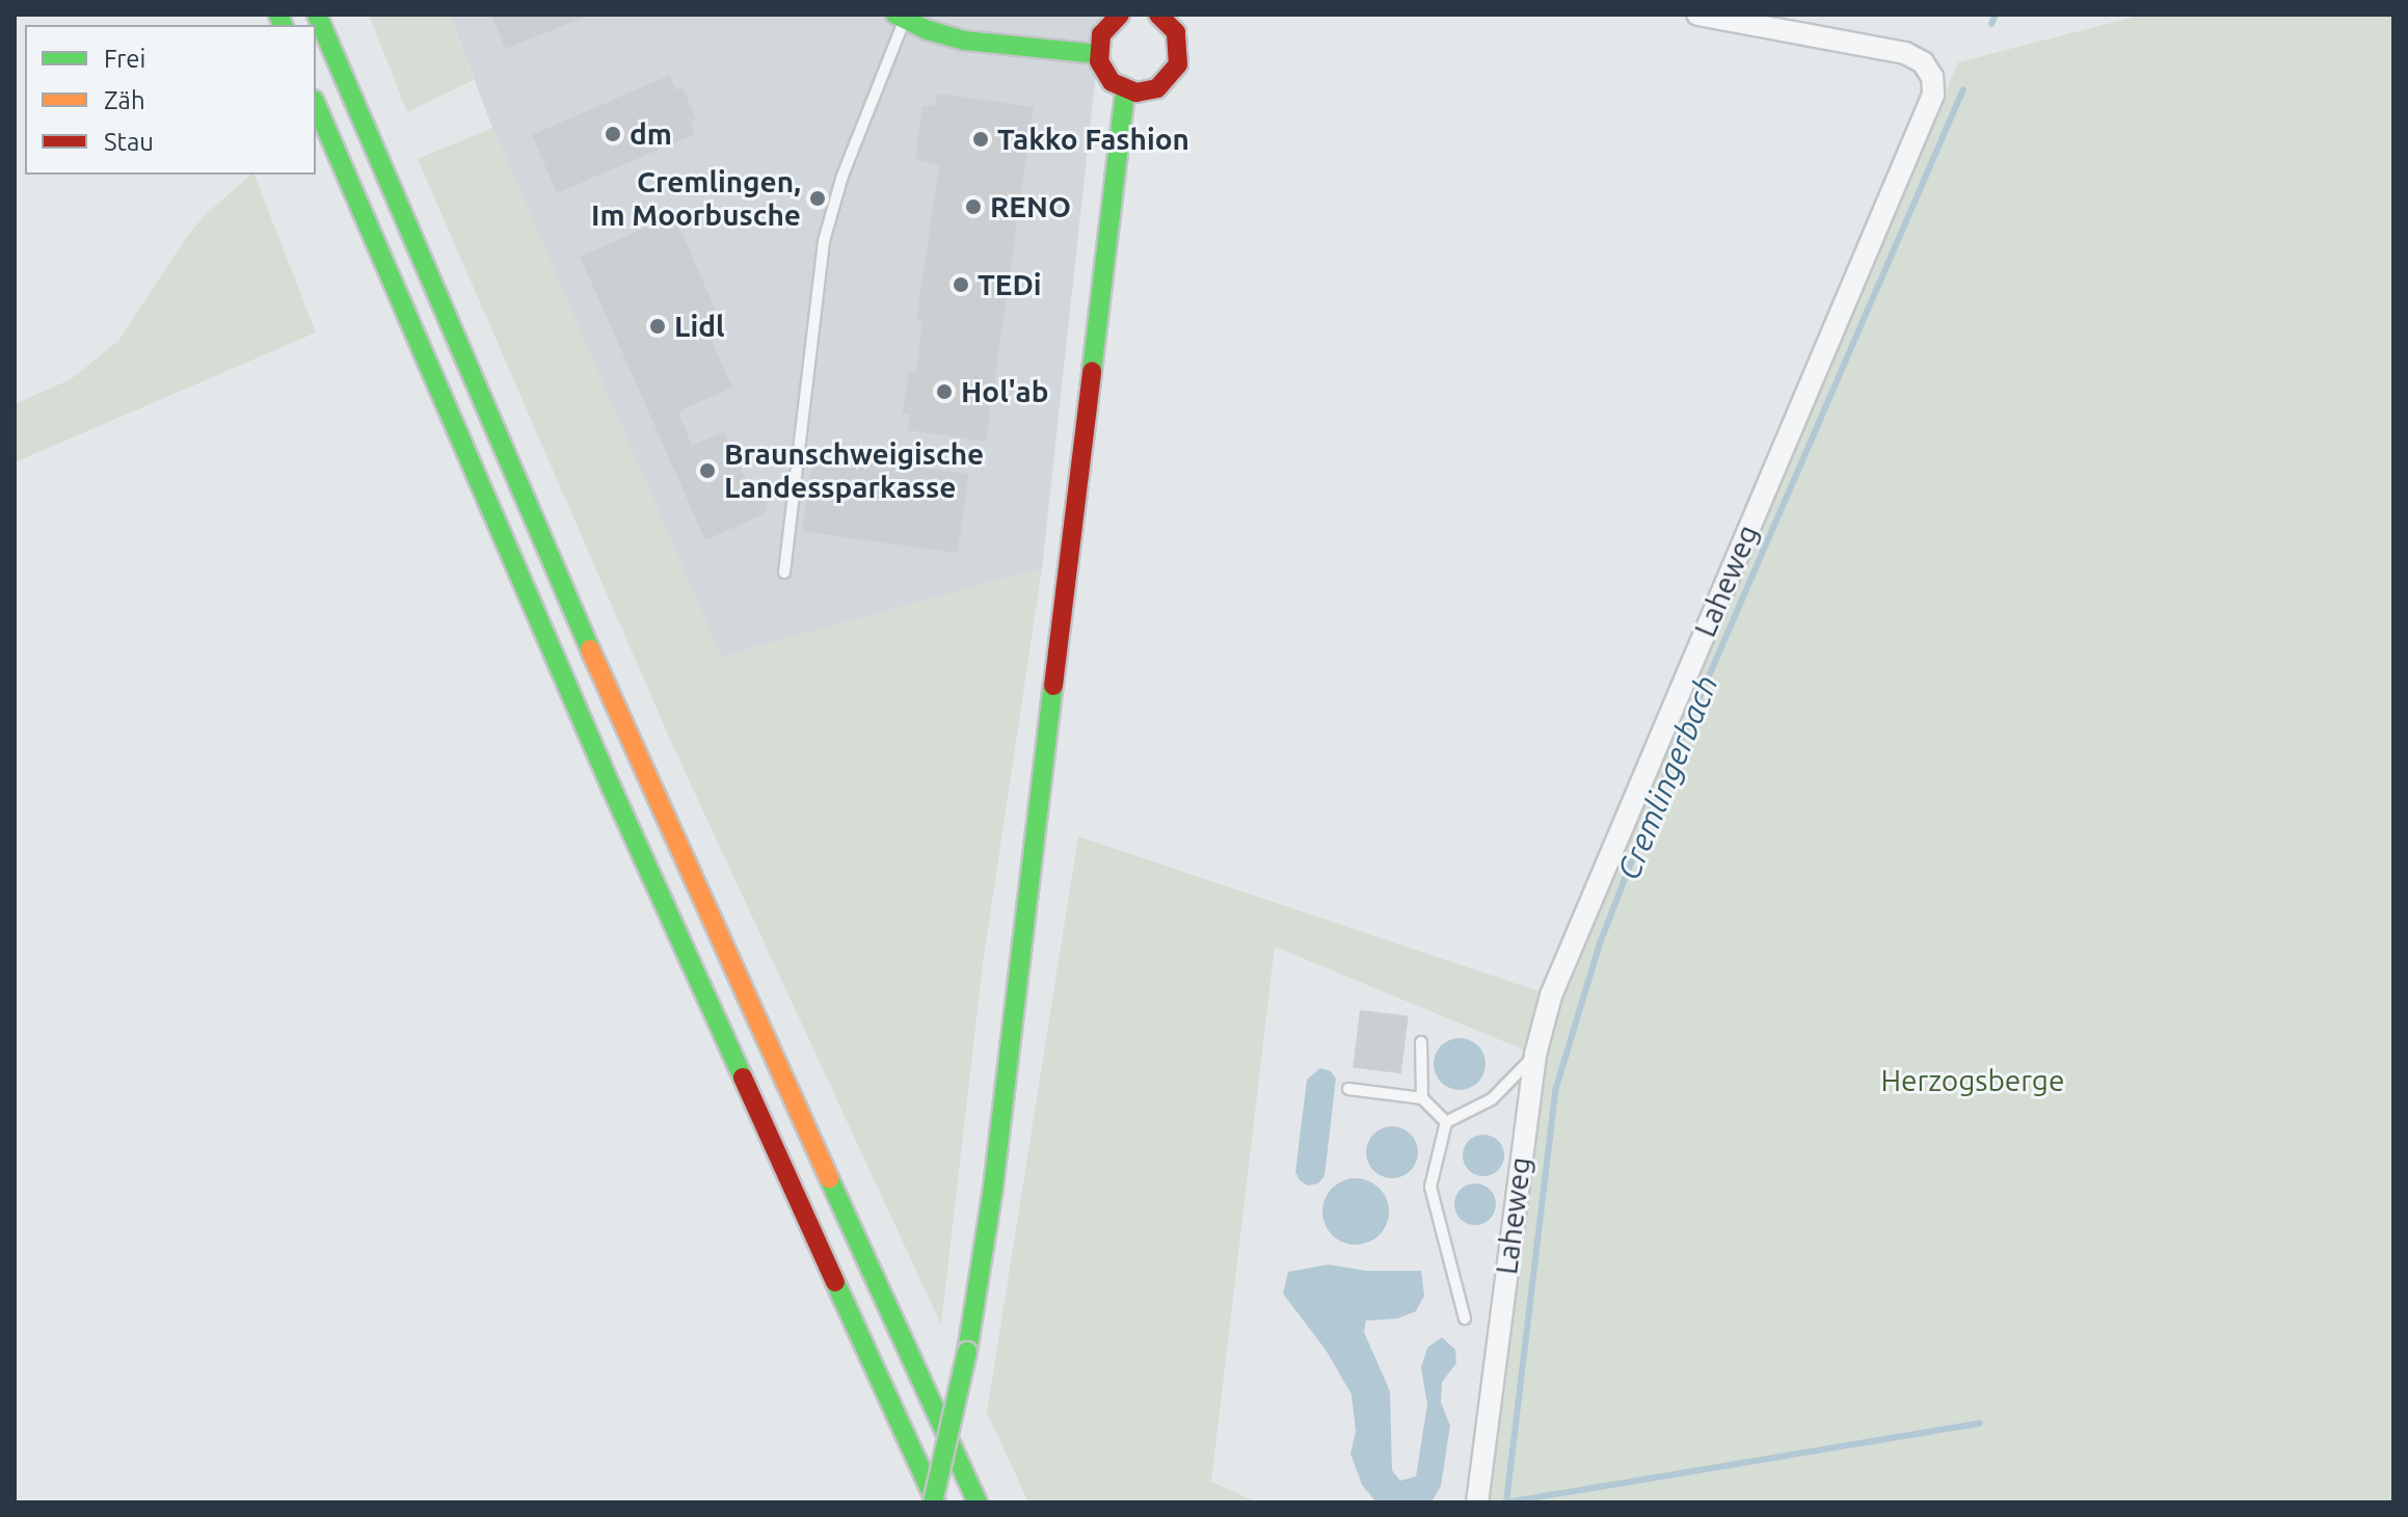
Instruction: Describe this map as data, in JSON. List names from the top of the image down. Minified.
{"streets":{"street":["Laheweg"]},"water":["Cremlingerbach"],"parks":["Herzogsberge"],"places":["dm","Takko Fashion","Cremlingen, Im Moorbusche","RENO","TEDi","Lidl","Hol'ab","Braunschweigische Landessparkasse"],"legend":["Frei","Zäh","Stau"]}
